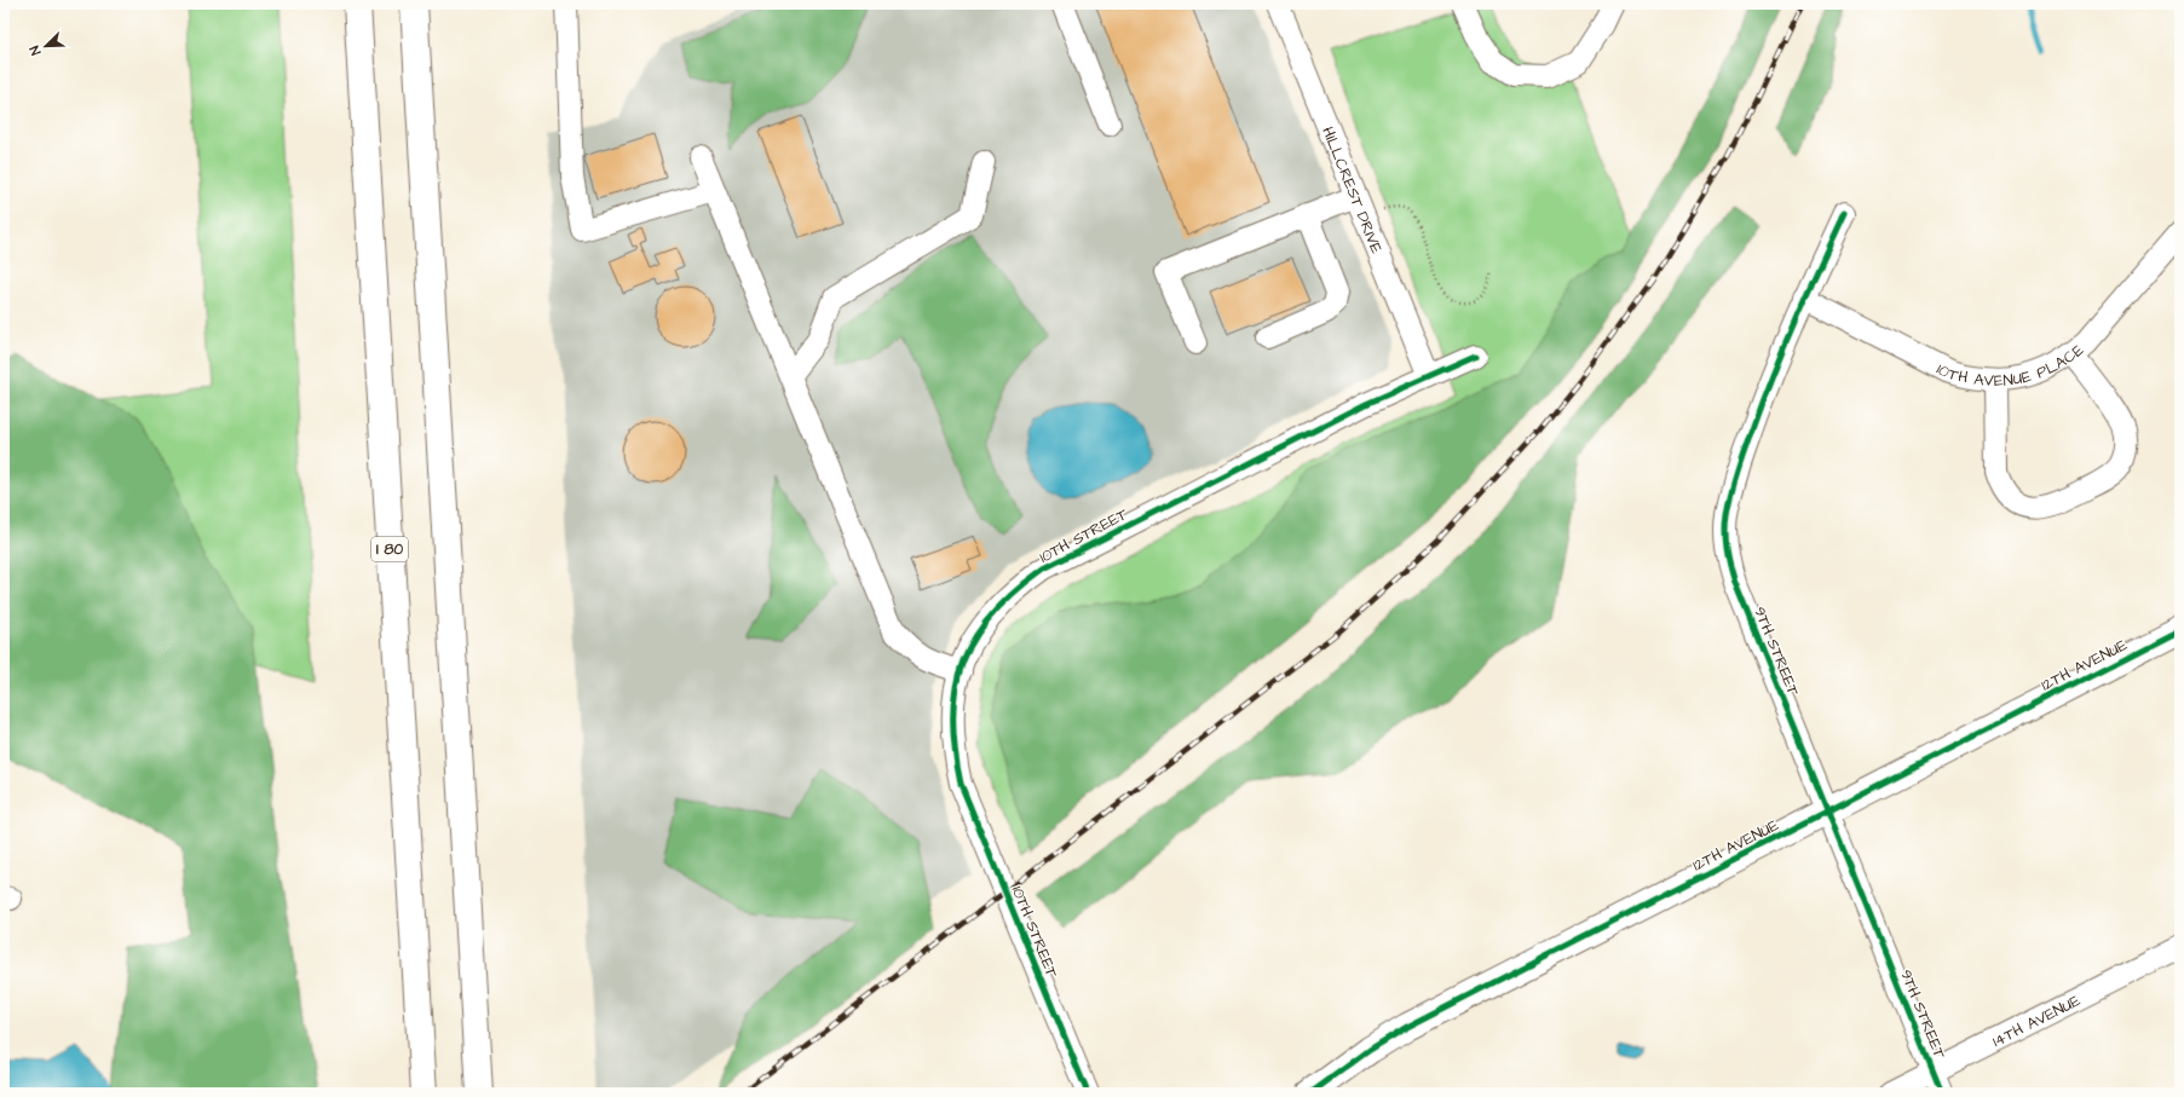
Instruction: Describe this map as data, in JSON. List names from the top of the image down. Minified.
{"streets":{"main road":["I 80","12TH AVENUE"],"street":["HILLCREST DRIVE","10TH AVENUE PLACE","10TH STREET","9TH STREET","14TH AVENUE"]},"crossings":[["HILLCREST DRIVE","10TH STREET"],["10TH AVENUE PLACE","9TH STREET"],["9TH STREET","12TH AVENUE"],["9TH STREET","14TH AVENUE"]],"north":"bottom left"}
